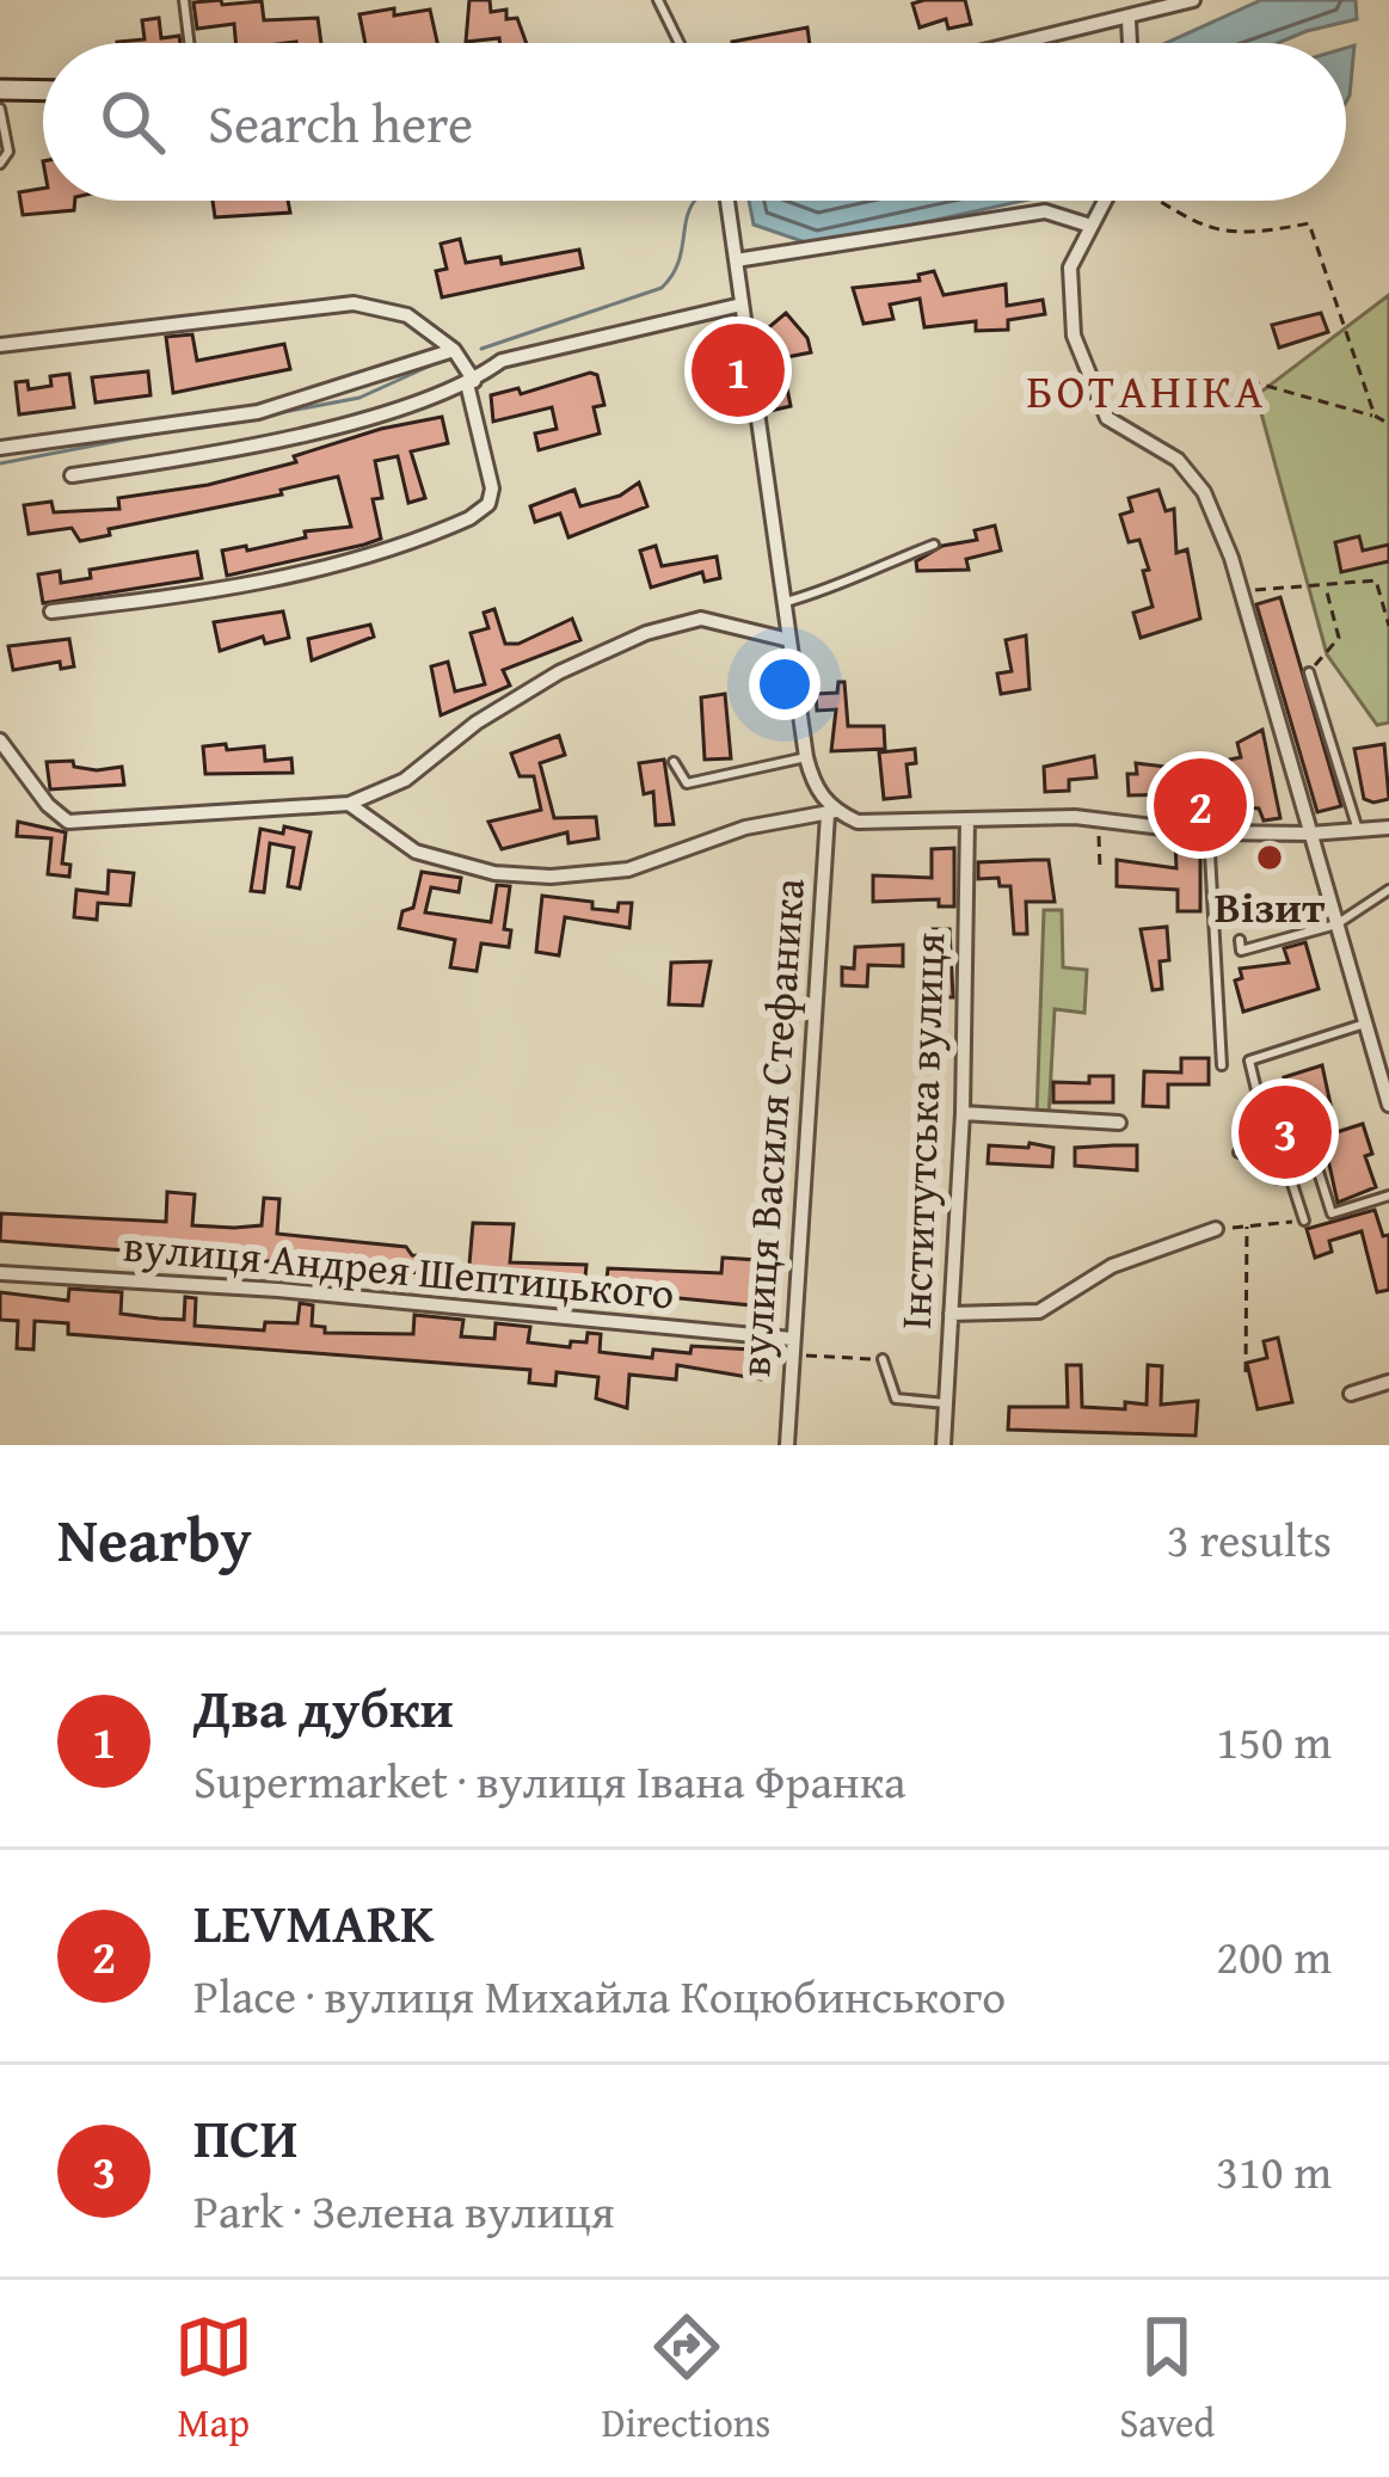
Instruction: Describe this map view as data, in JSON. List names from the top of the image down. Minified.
{"streets":{"street":["вулиця Василя Стефаника","Інститутська вулиця","вулиця Андрея Шептицького"]},"crossings":[["вулиця Василя Стефаника","вулиця Андрея Шептицького"]],"districts":["БОТАНІКА"],"places":["Візит"],"page":{"search":"Search here","pins":["1","2","3"],"heading":["Nearby","3 results"],"list":[{"mark":"1","name":"Два дубки","note":"Supermarket · вулиця Івана Франка","value":"150 m"},{"mark":"2","name":"LEVMARK","note":"Place · вулиця Михайла Коцюбинського","value":"200 m"},{"mark":"3","name":"ПСИ","note":"Park · Зелена вулиця","value":"310 m"}],"nav":["Map","Directions","Saved"]}}
